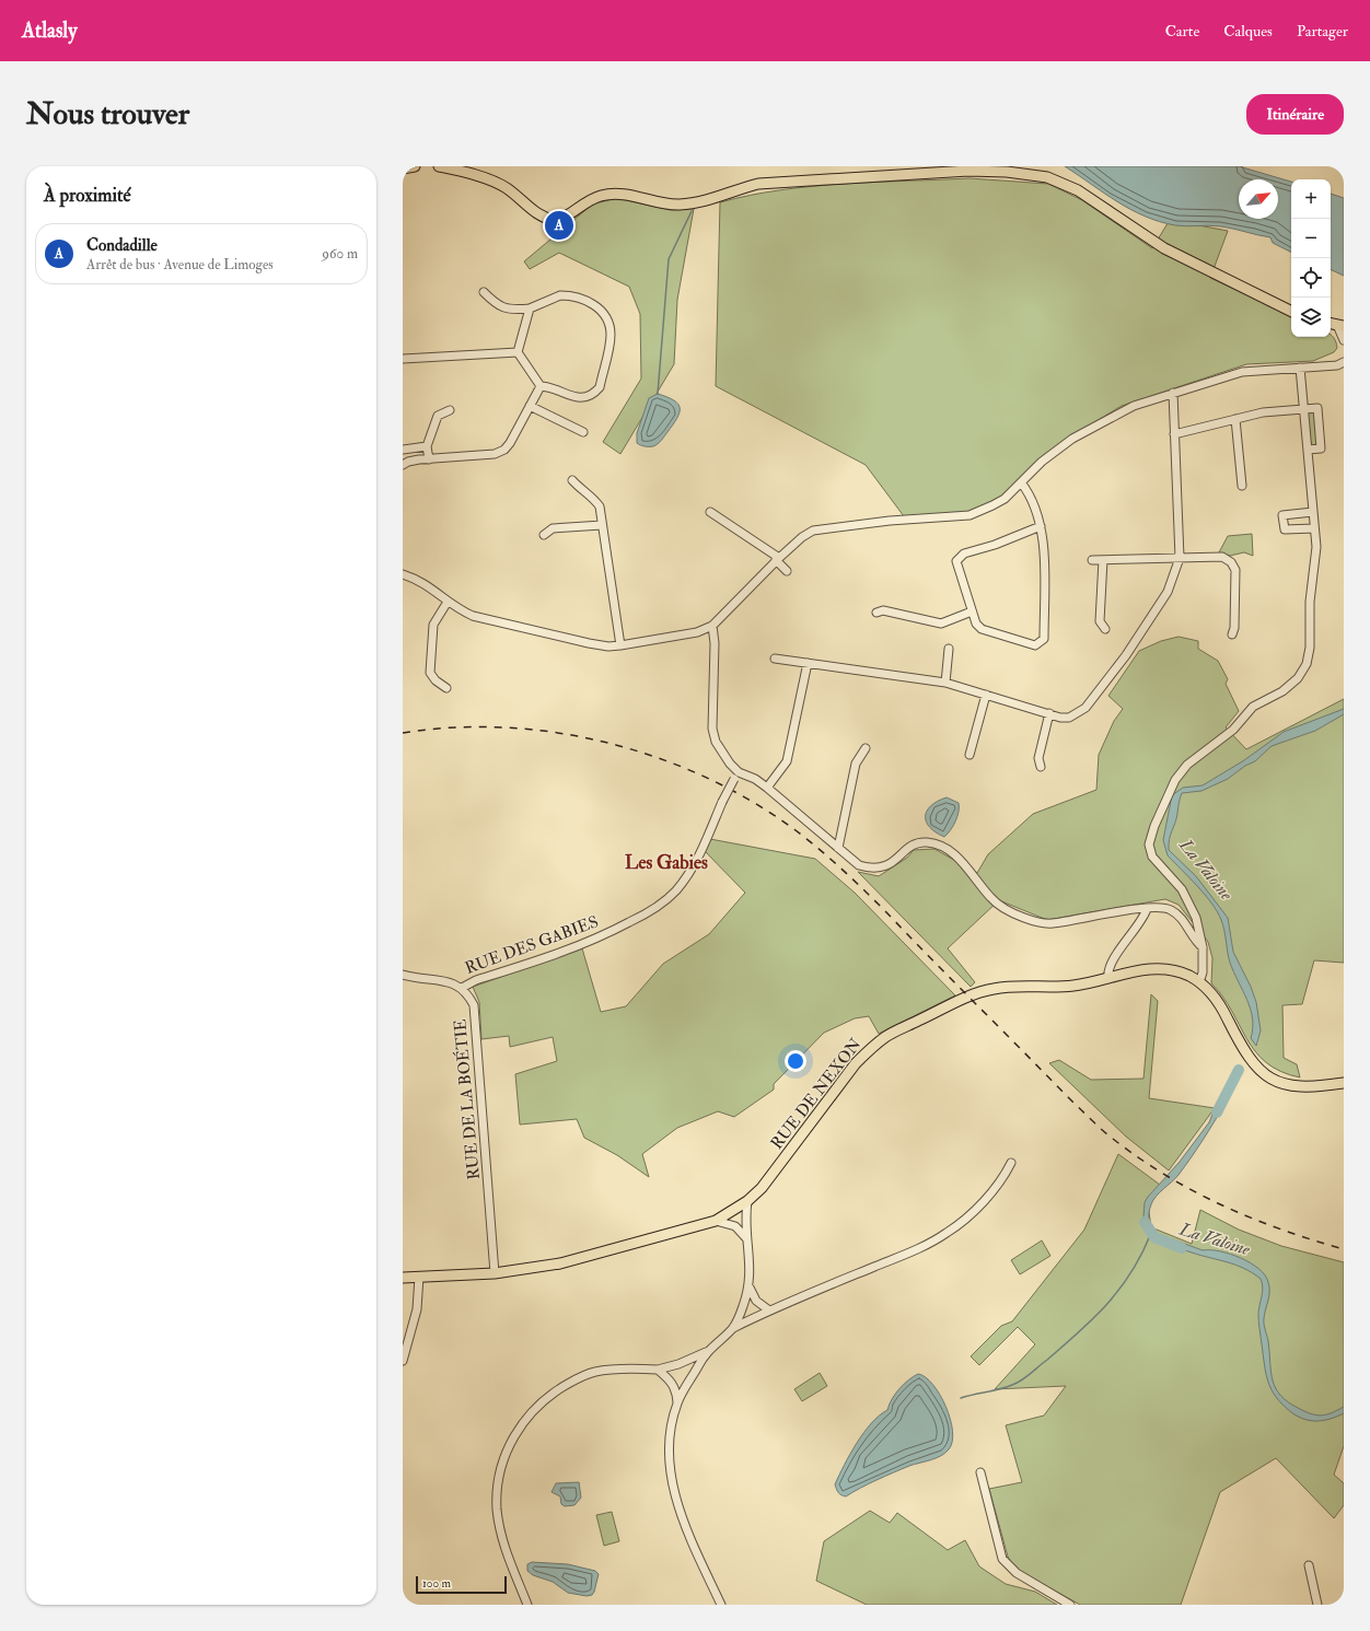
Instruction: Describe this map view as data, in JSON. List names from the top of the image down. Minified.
{"streets":{"main road":["RUE DE NEXON"],"street":["RUE DES GABIES","RUE DE LA BOÉTIE"]},"crossings":[["RUE DES GABIES","RUE DE LA BOÉTIE"],["RUE DE NEXON","RUE DE LA BOÉTIE"]],"districts":["Les Gabies"],"water":["La Valoine"],"scale_bar":"100 m","north":"top right","page":{"header":"Atlasly","nav":["Carte","Calques","Partager"],"buttons":"Itinéraire","title":"Nous trouver","heading":"À proximité","map_buttons":["+","−"],"pins":"A","list":[{"mark":"A","name":"Condadille","note":"Arrêt de bus · Avenue de Limoges","value":"960 m"}],"scale":"100 m"}}
